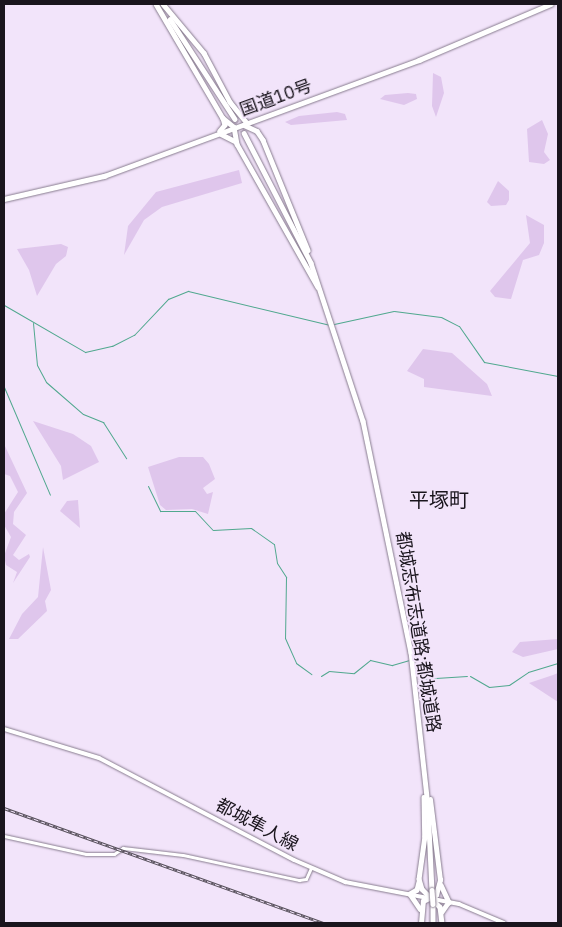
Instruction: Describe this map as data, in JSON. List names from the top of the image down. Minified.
{"streets":{"highway":["国道10号","都城志布志道路;都城道路"],"main road":["都城隼人線"]},"districts":["平塚町"]}
